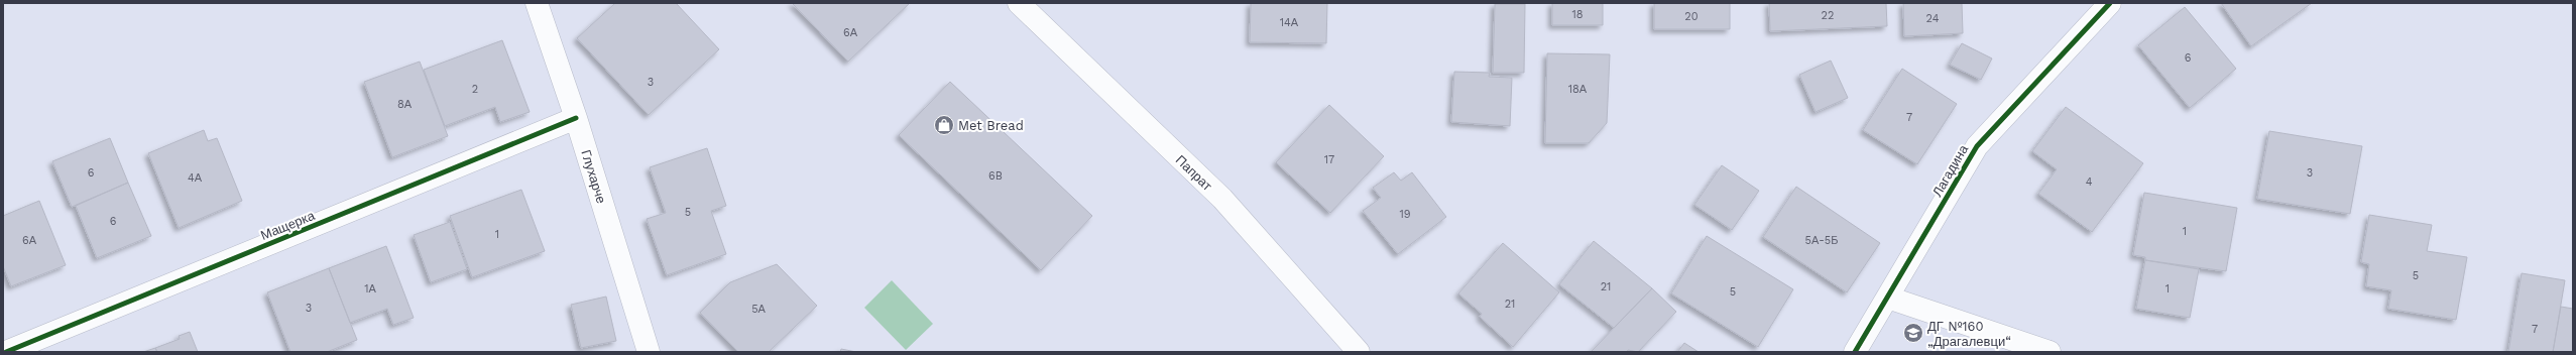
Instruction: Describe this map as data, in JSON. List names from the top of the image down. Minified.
{"streets":{"street":["Лагадина","Папрат","Глухарче","Мащерка"]},"crossings":[["Глухарче","Мащерка"]],"places":{"shop":["Met Bread"],"school or university":["ДГ №160 „Драгалевци“"]},"house_numbers":["18","22","20","24","14А","6А","6","3","2","18А","8А","7","17","6","3","6B","4А","4","5","19","6","1","1","6А","5А-5Б","5","21","1А","1","5","21","3","5А","7"]}
